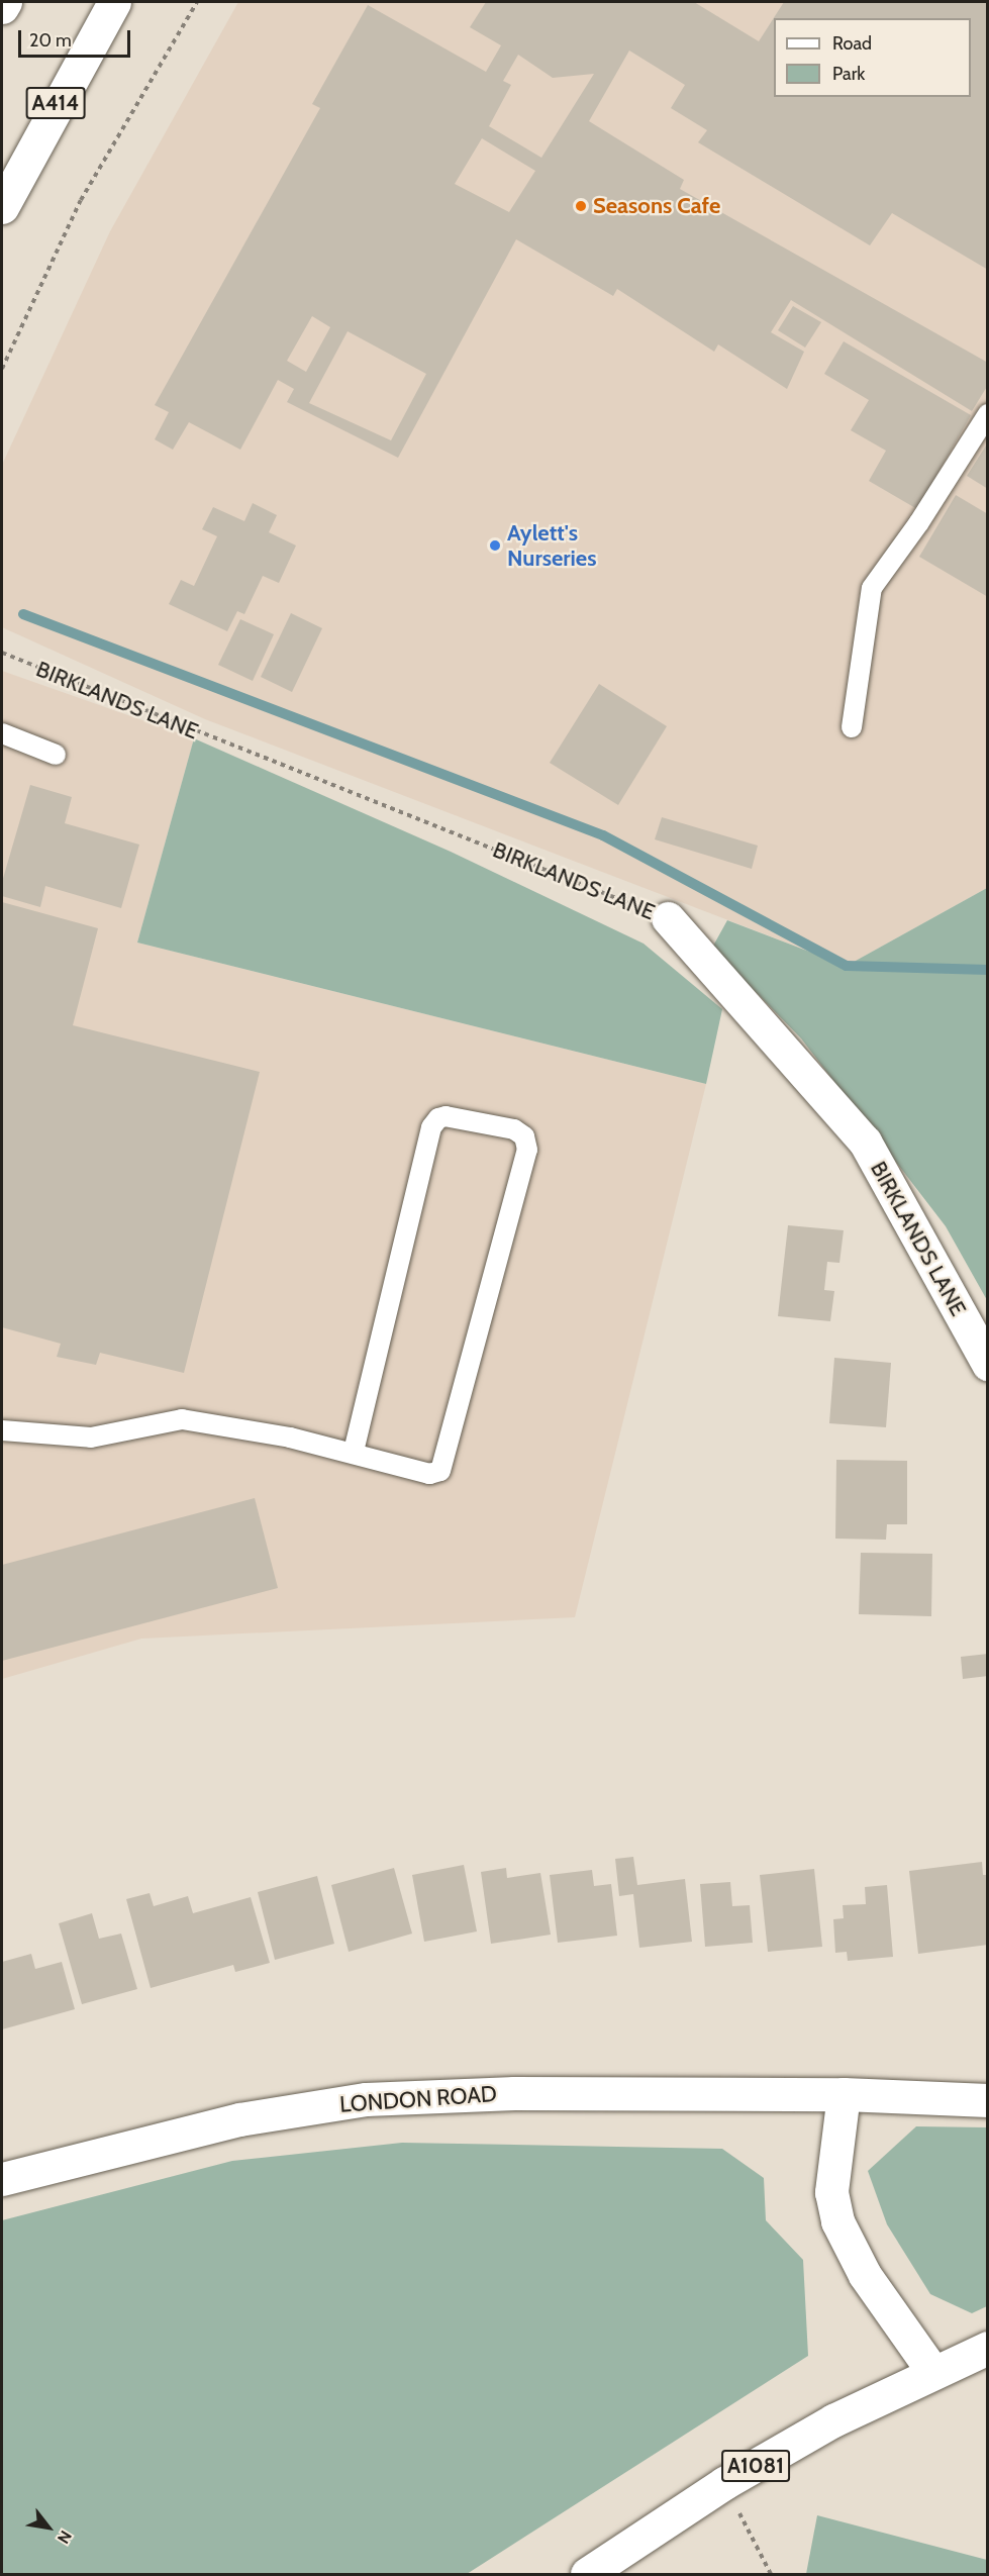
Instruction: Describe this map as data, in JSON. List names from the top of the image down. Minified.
{"streets":{"main road":["A414","BIRKLANDS LANE","LONDON ROAD","A1081"]},"places":["Seasons Cafe","Aylett's Nurseries"],"legend":["Road","Park"],"scale_bar":"20 m","north":"bottom right"}
